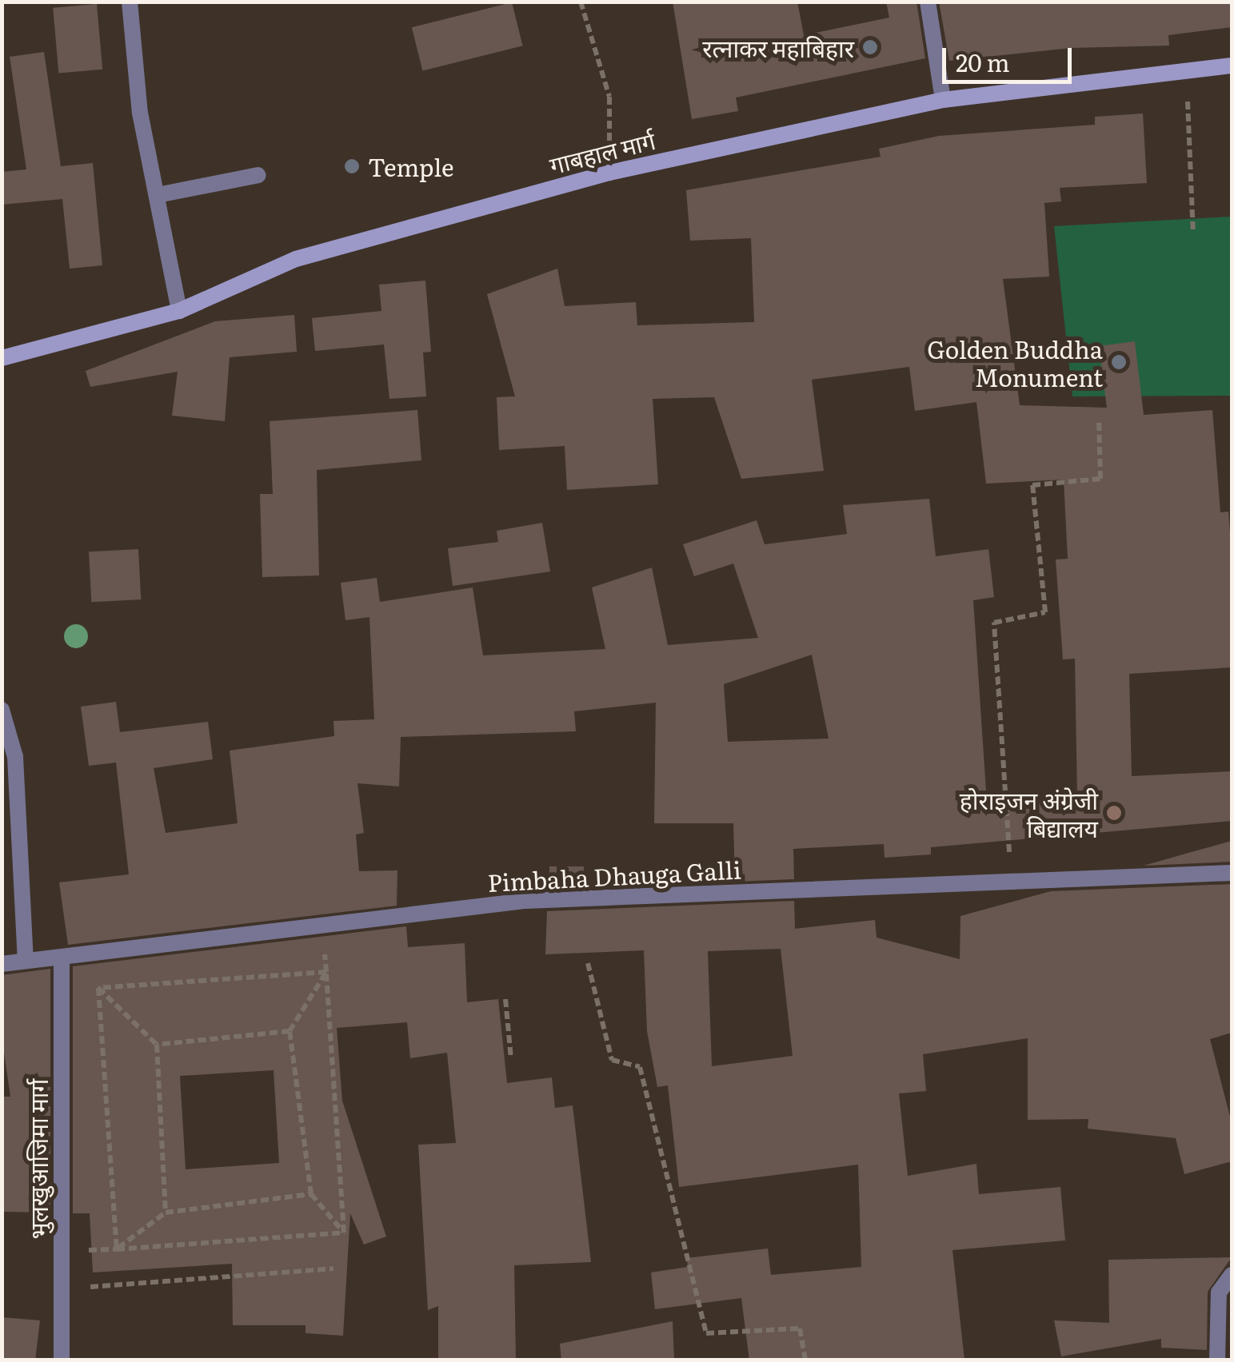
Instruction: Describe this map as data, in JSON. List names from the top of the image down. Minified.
{"streets":{"main road":["गाबहाल मार्ग"],"street":["Pimbaha Dhauga Galli","भुलखुआजिमा मार्ग"]},"crossings":[["Pimbaha Dhauga Galli","भुलखुआजिमा मार्ग"]],"places":["रत्नाकर महाबिहार","Temple","Golden Buddha Monument","होराइजन अंग्रेजी बिद्यालय"],"scale_bar":"20 m"}
